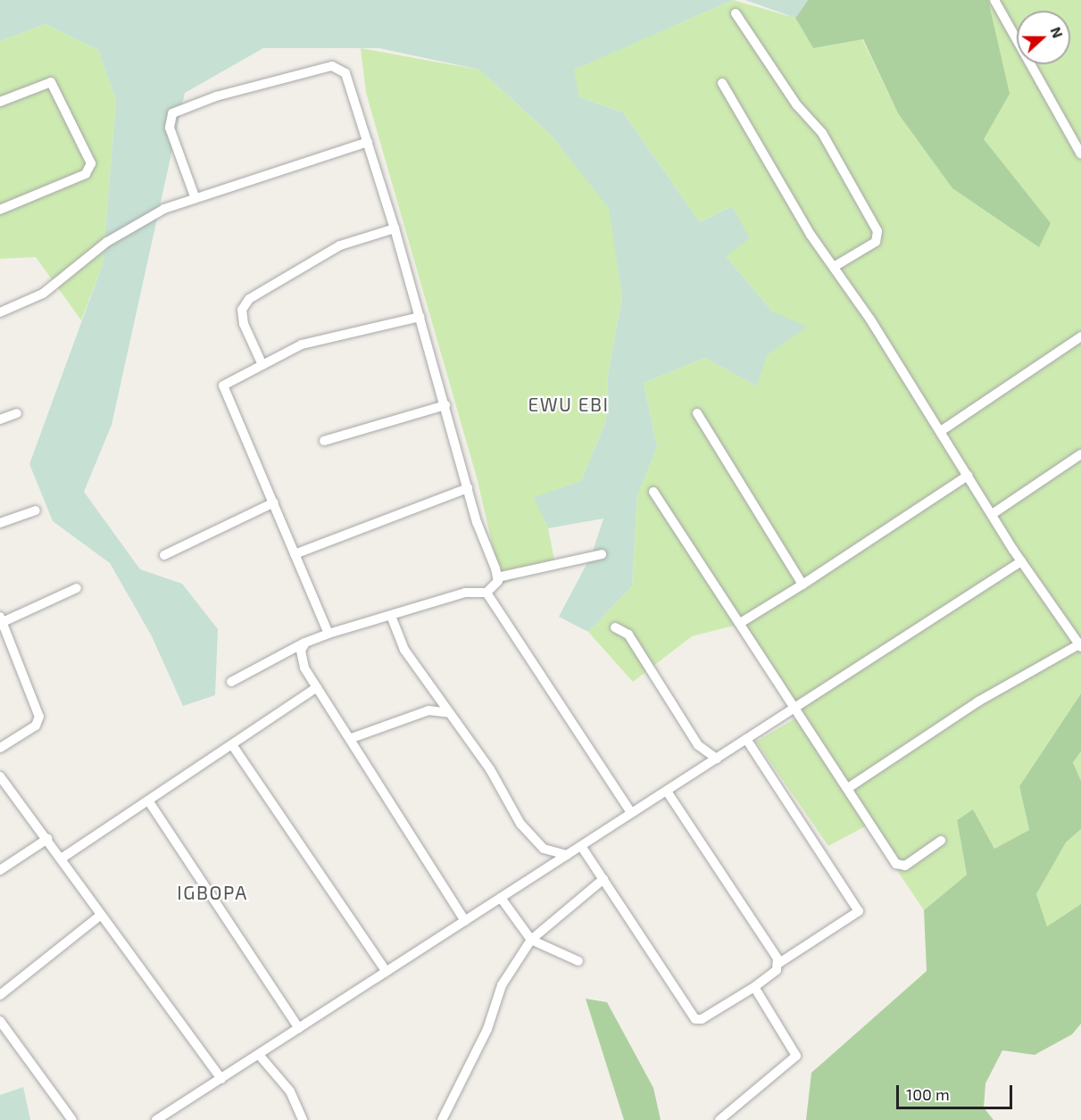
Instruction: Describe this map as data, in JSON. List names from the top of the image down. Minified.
{"districts":["EWU EBI","IGBOPA"],"scale_bar":"100 m","north":"right"}
